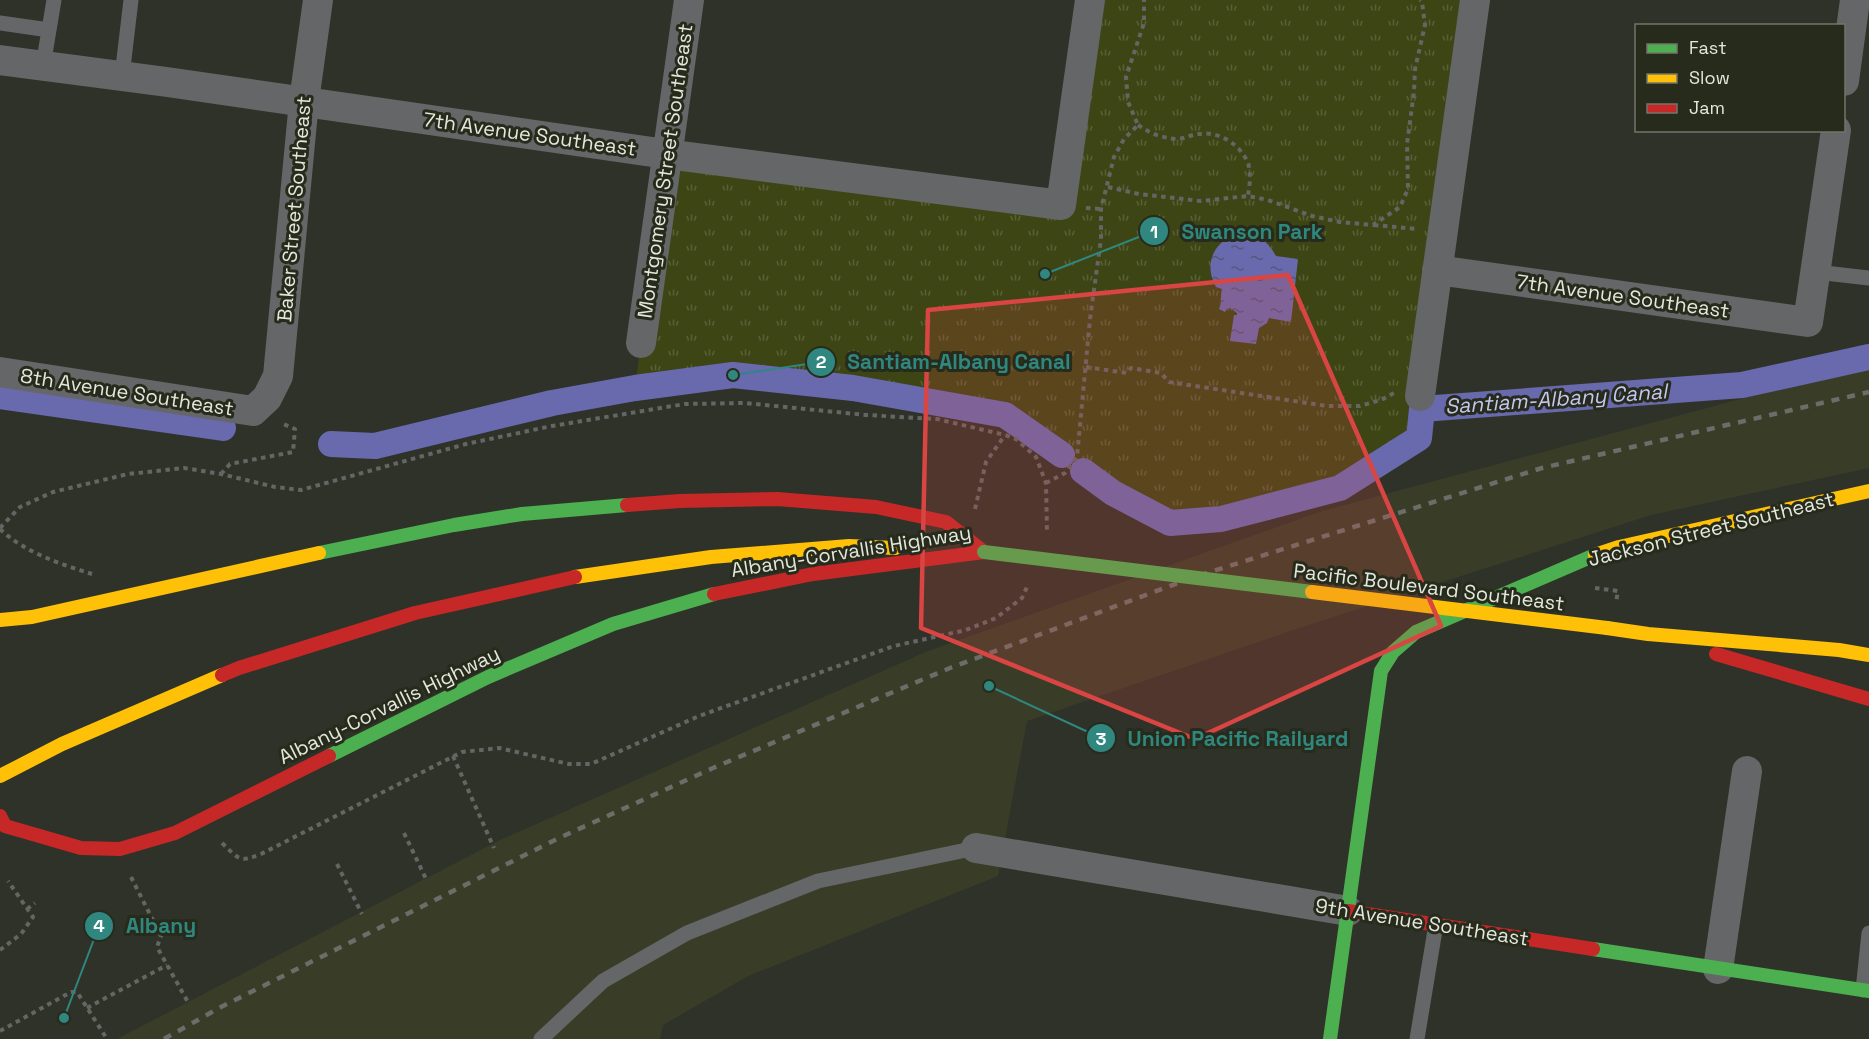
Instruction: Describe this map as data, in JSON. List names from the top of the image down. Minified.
{"streets":{"main road":["Jackson Street Southeast","Albany-Corvallis Highway","Pacific Boulevard Southeast","9th Avenue Southeast"],"street":["7th Avenue Southeast","Montgomery Street Southeast","Baker Street Southeast","8th Avenue Southeast"]},"crossings":[["7th Avenue Southeast","Montgomery Street Southeast"],["7th Avenue Southeast","Baker Street Southeast"],["Baker Street Southeast","8th Avenue Southeast"],["Jackson Street Southeast","9th Avenue Southeast"],["Albany-Corvallis Highway","Pacific Boulevard Southeast"]],"water":["Santiam-Albany Canal"],"places":["Swanson Park","Santiam-Albany Canal","Union Pacific Railyard","Albany"],"legend":["Fast","Slow","Jam"]}
